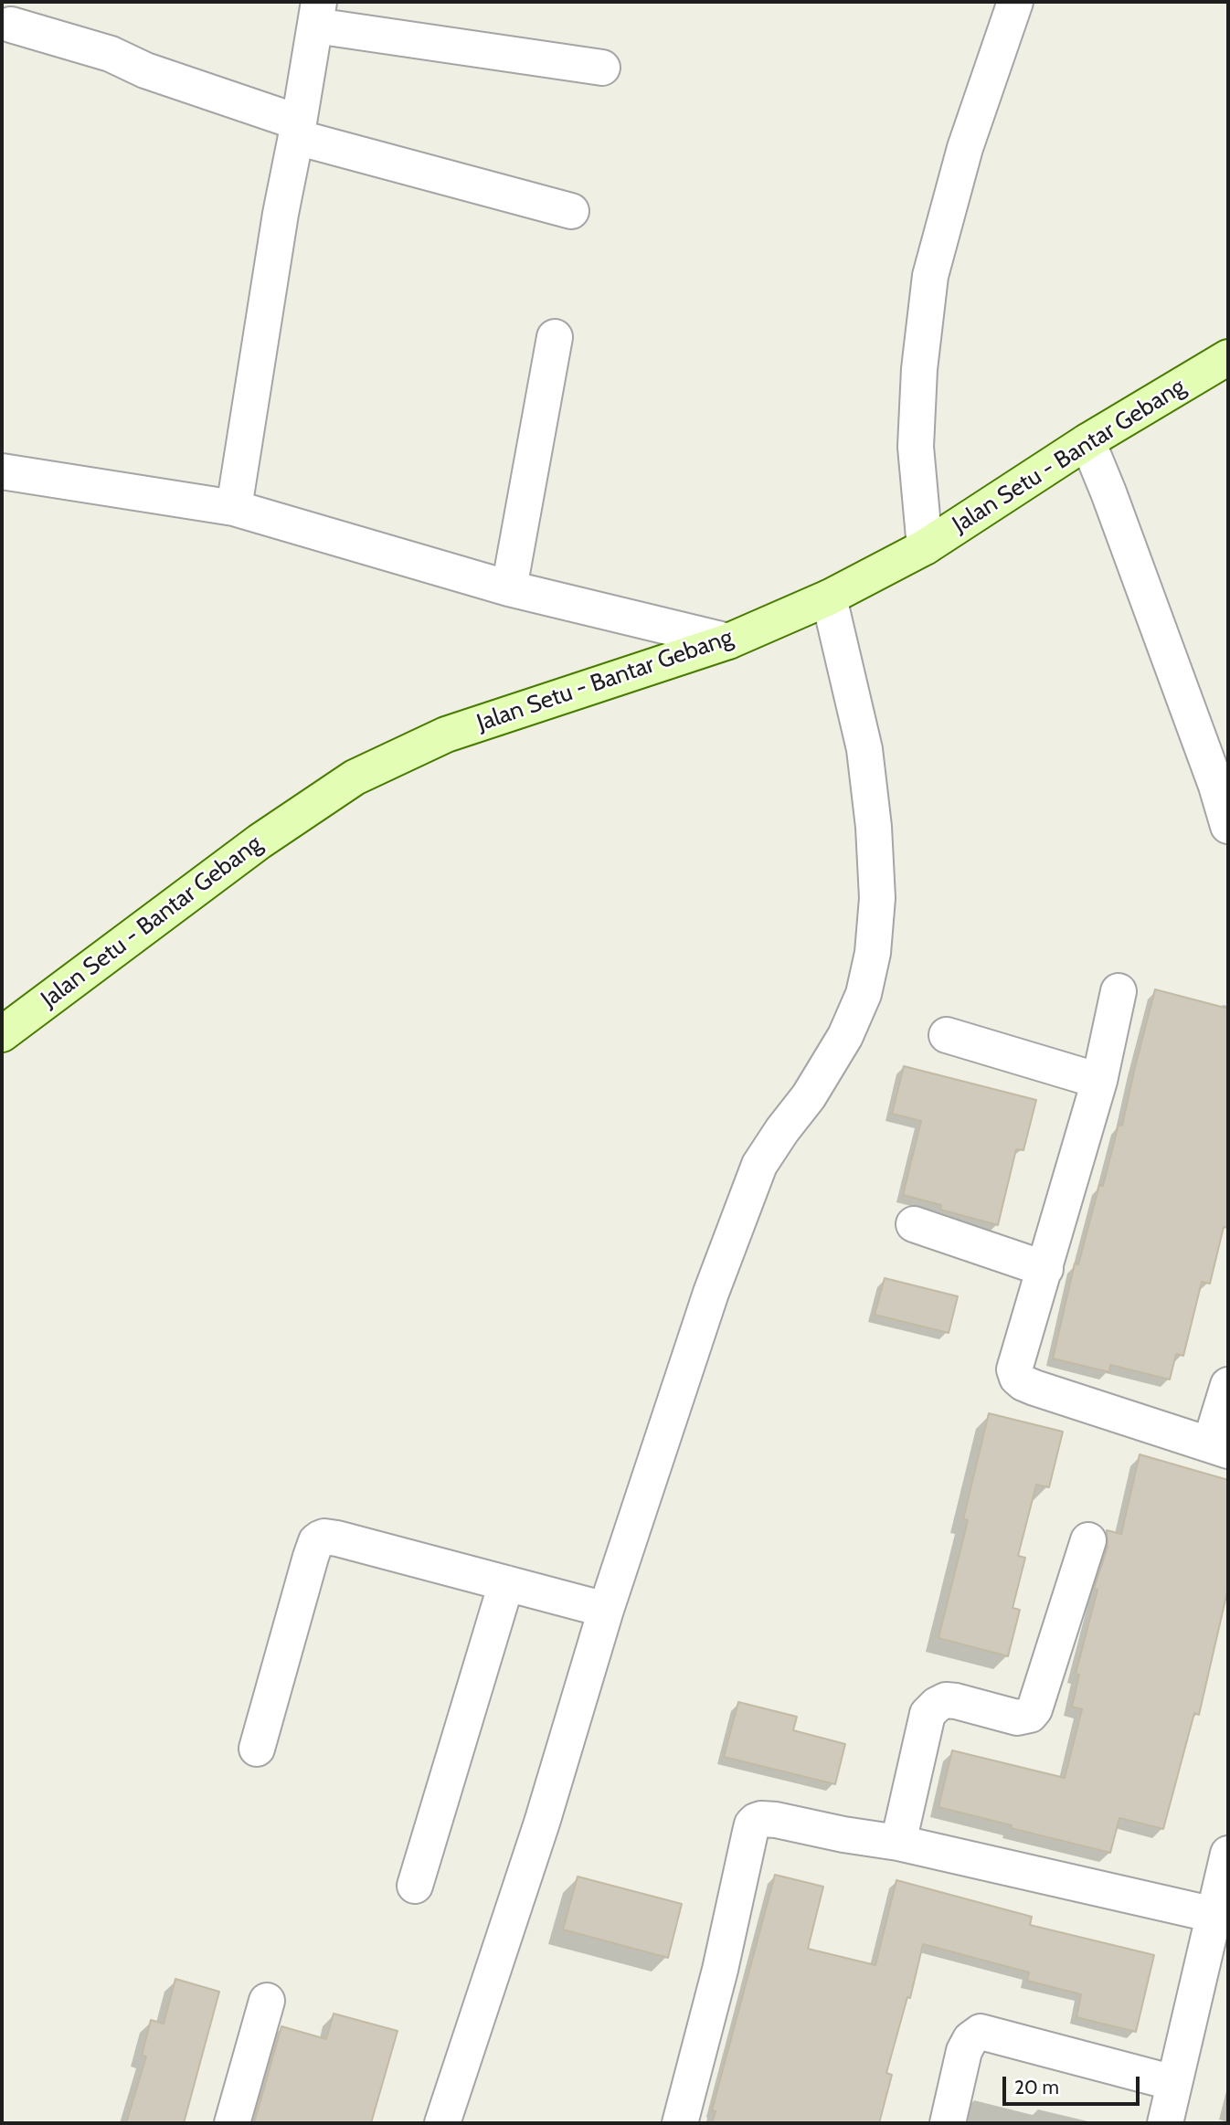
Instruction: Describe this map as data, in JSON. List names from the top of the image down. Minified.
{"streets":{"main road":["Jalan Setu - Bantar Gebang"]},"scale_bar":"20 m"}
